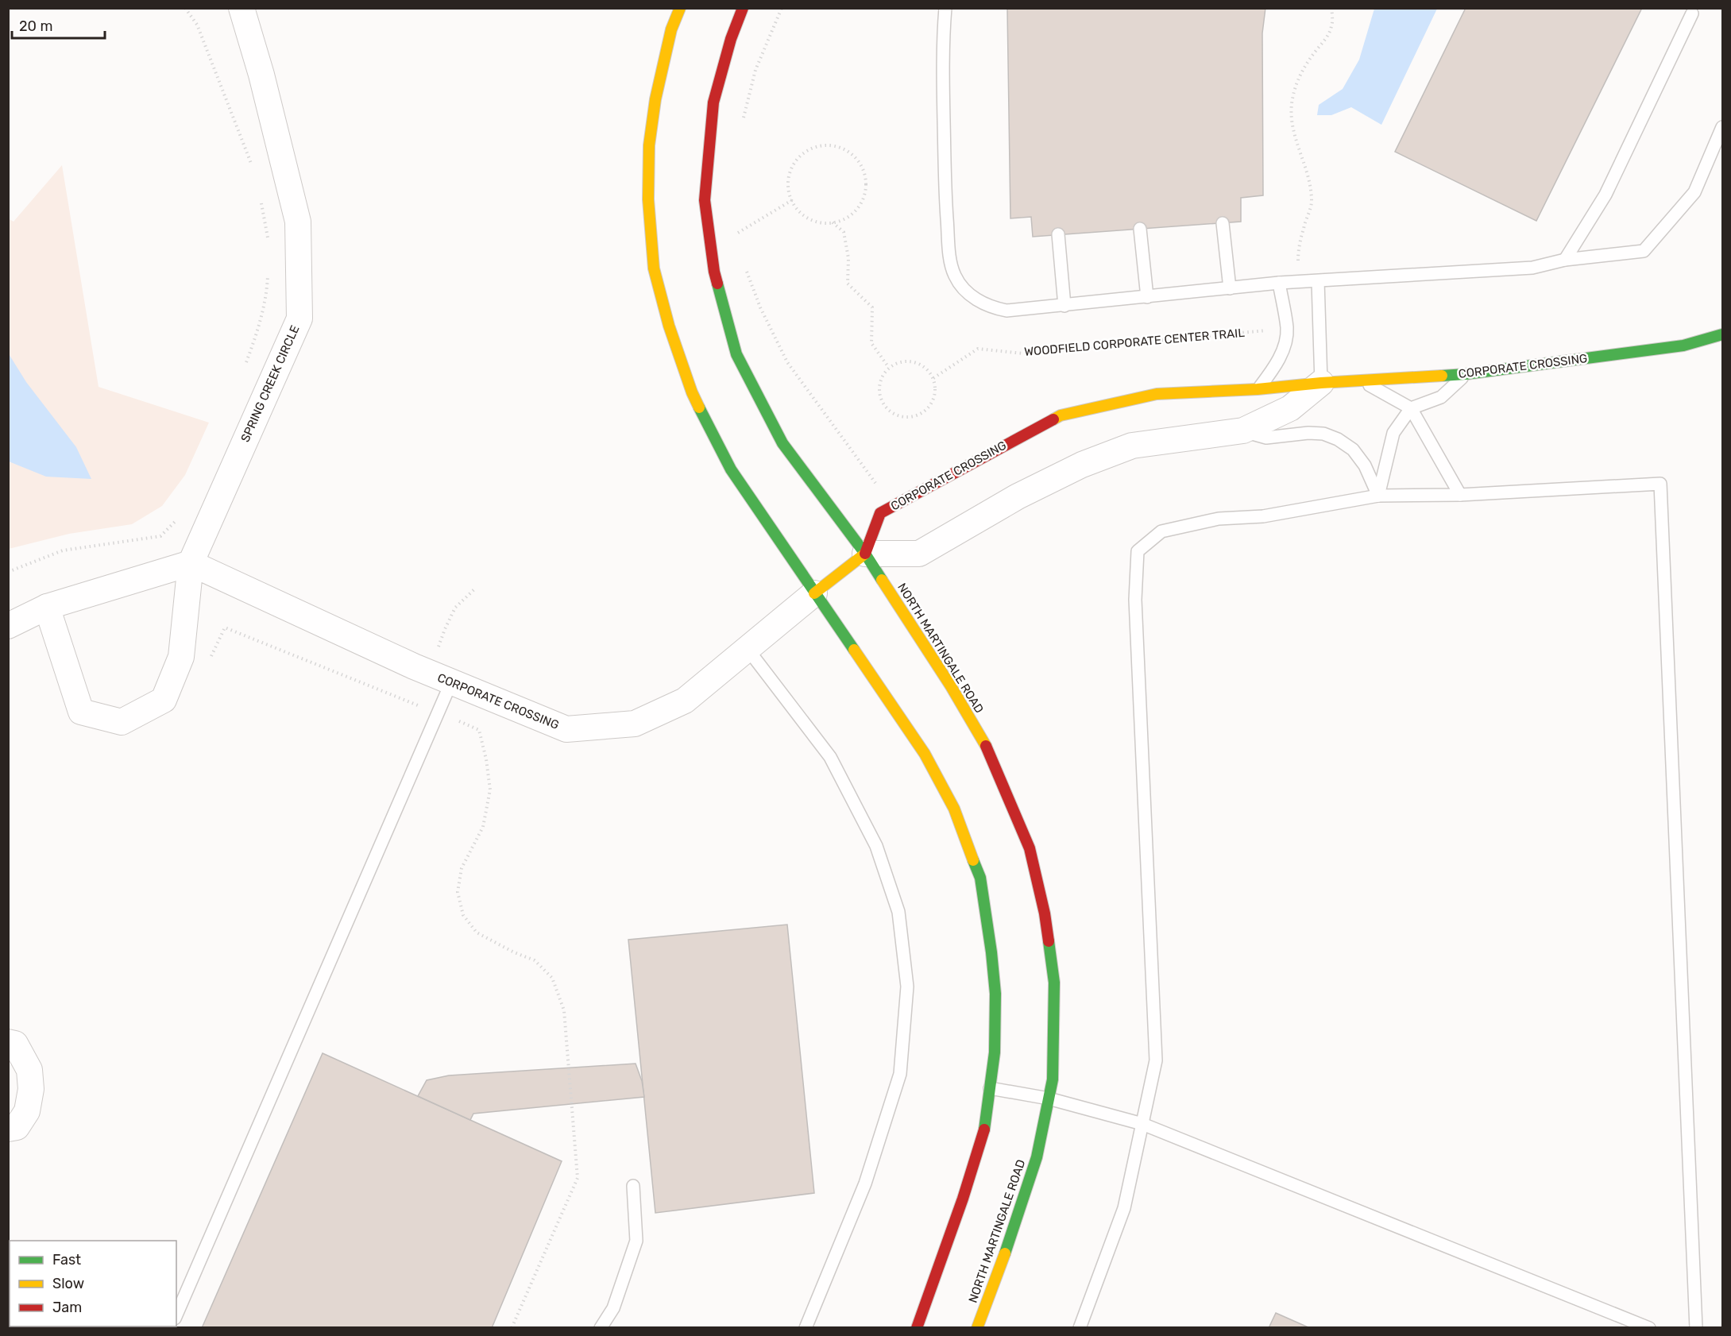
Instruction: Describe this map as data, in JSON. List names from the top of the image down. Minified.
{"streets":{"street":["CORPORATE CROSSING","SPRING CREEK CIRCLE","NORTH MARTINGALE ROAD"],"path":["WOODFIELD CORPORATE CENTER TRAIL"]},"crossings":[["CORPORATE CROSSING","SPRING CREEK CIRCLE"],["CORPORATE CROSSING","NORTH MARTINGALE ROAD"]],"legend":["Fast","Slow","Jam"],"scale_bar":"20 m"}
